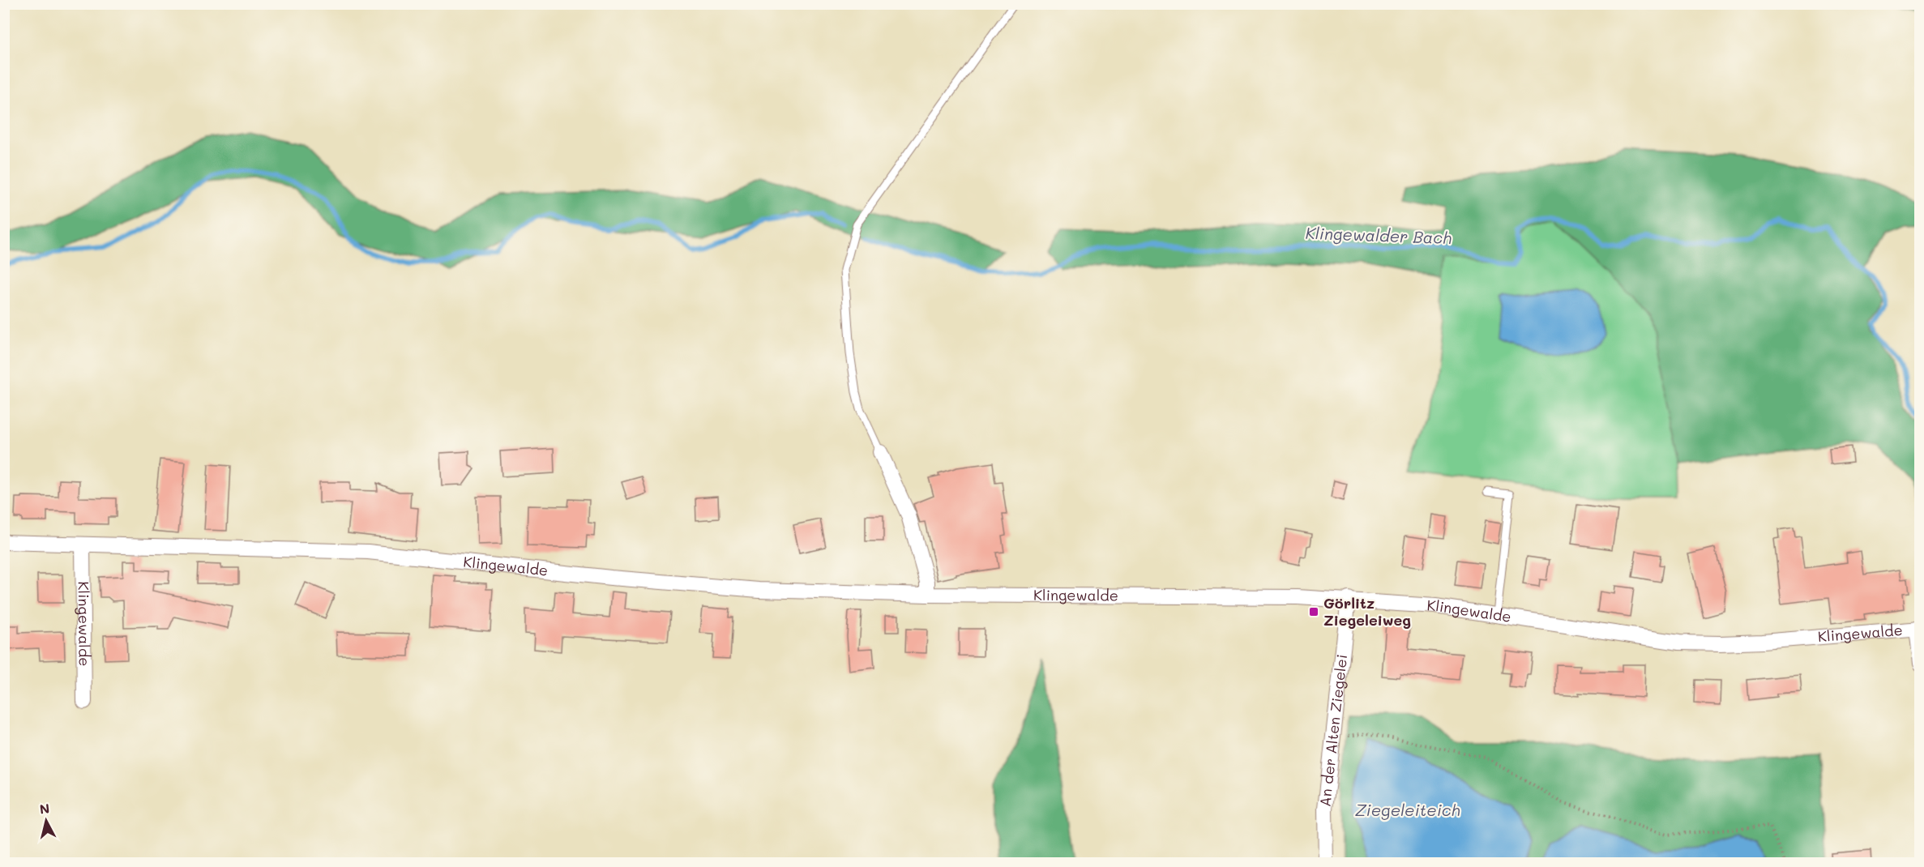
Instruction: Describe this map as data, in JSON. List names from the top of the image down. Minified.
{"streets":{"street":["Klingewalde","An der Alten Ziegelei"]},"crossings":[["Klingewalde","An der Alten Ziegelei"]],"water":["Klingewalder Bach","Ziegeleiteich"],"places":{"transit":["Görlitz Ziegeleiweg"]},"north":"top"}
